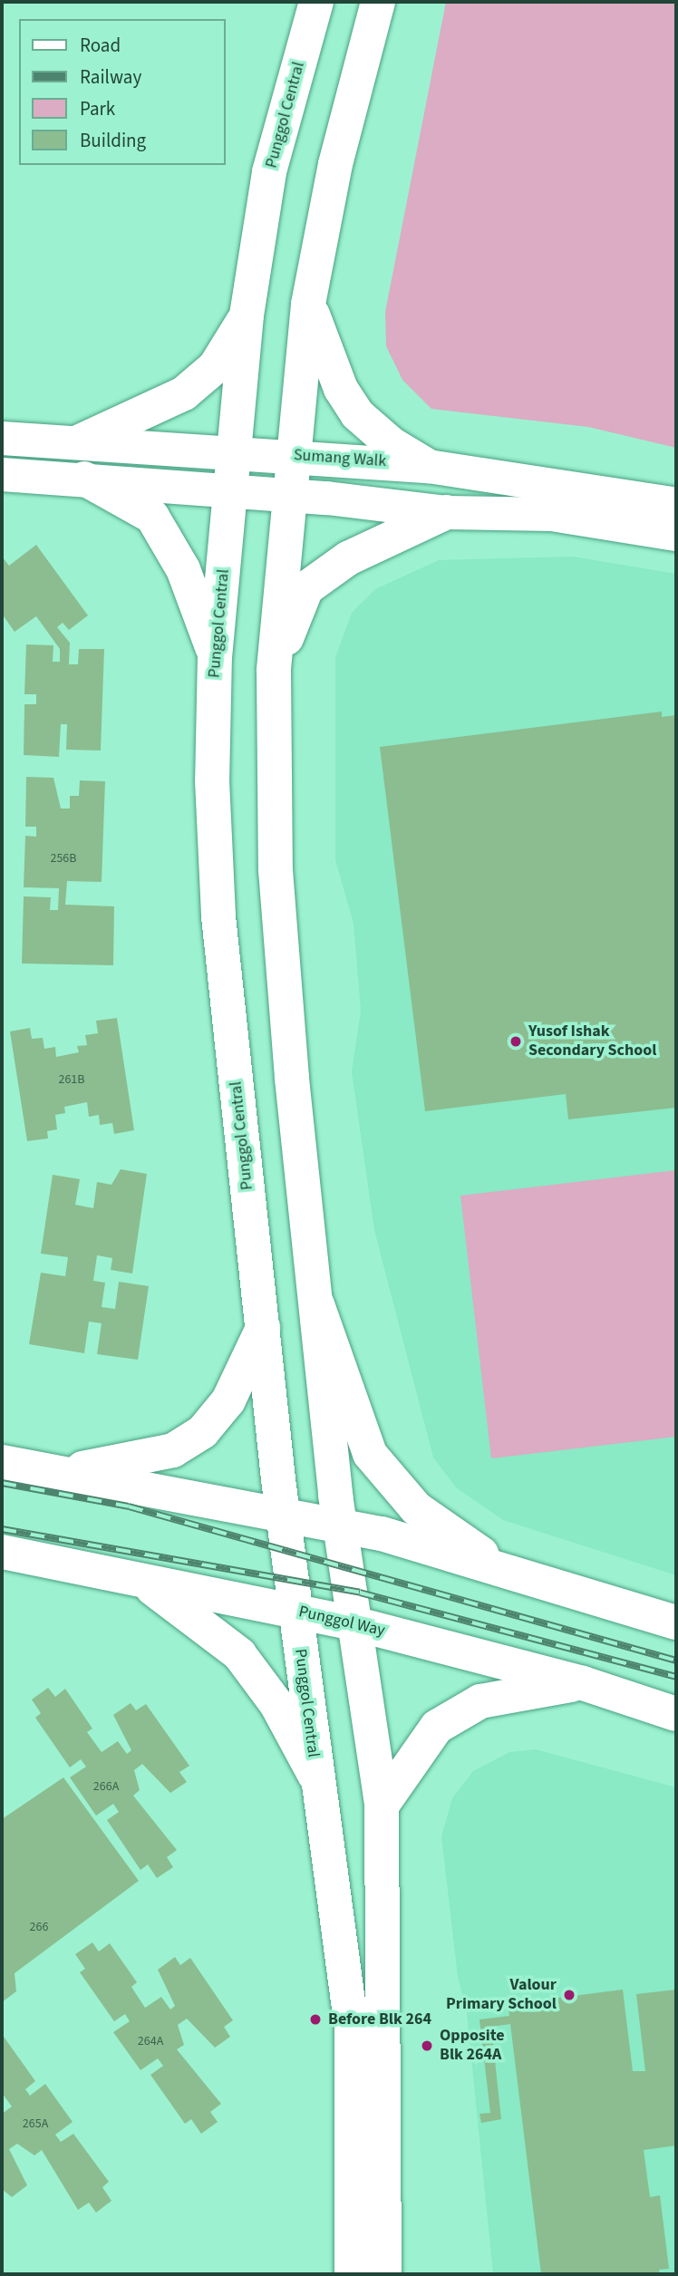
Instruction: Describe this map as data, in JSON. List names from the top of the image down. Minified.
{"streets":{"main road":["Punggol Central","Punggol Way"],"street":["Sumang Walk"]},"crossings":[["Punggol Central","Sumang Walk"],["Punggol Central","Punggol Way"]],"places":["Yusof Ishak Secondary School","Valour Primary School","Before Blk 264","Opposite Blk 264A"],"house_numbers":["256B","261B","266A","266","264A","265A"],"legend":["Road","Railway","Park","Building"]}
